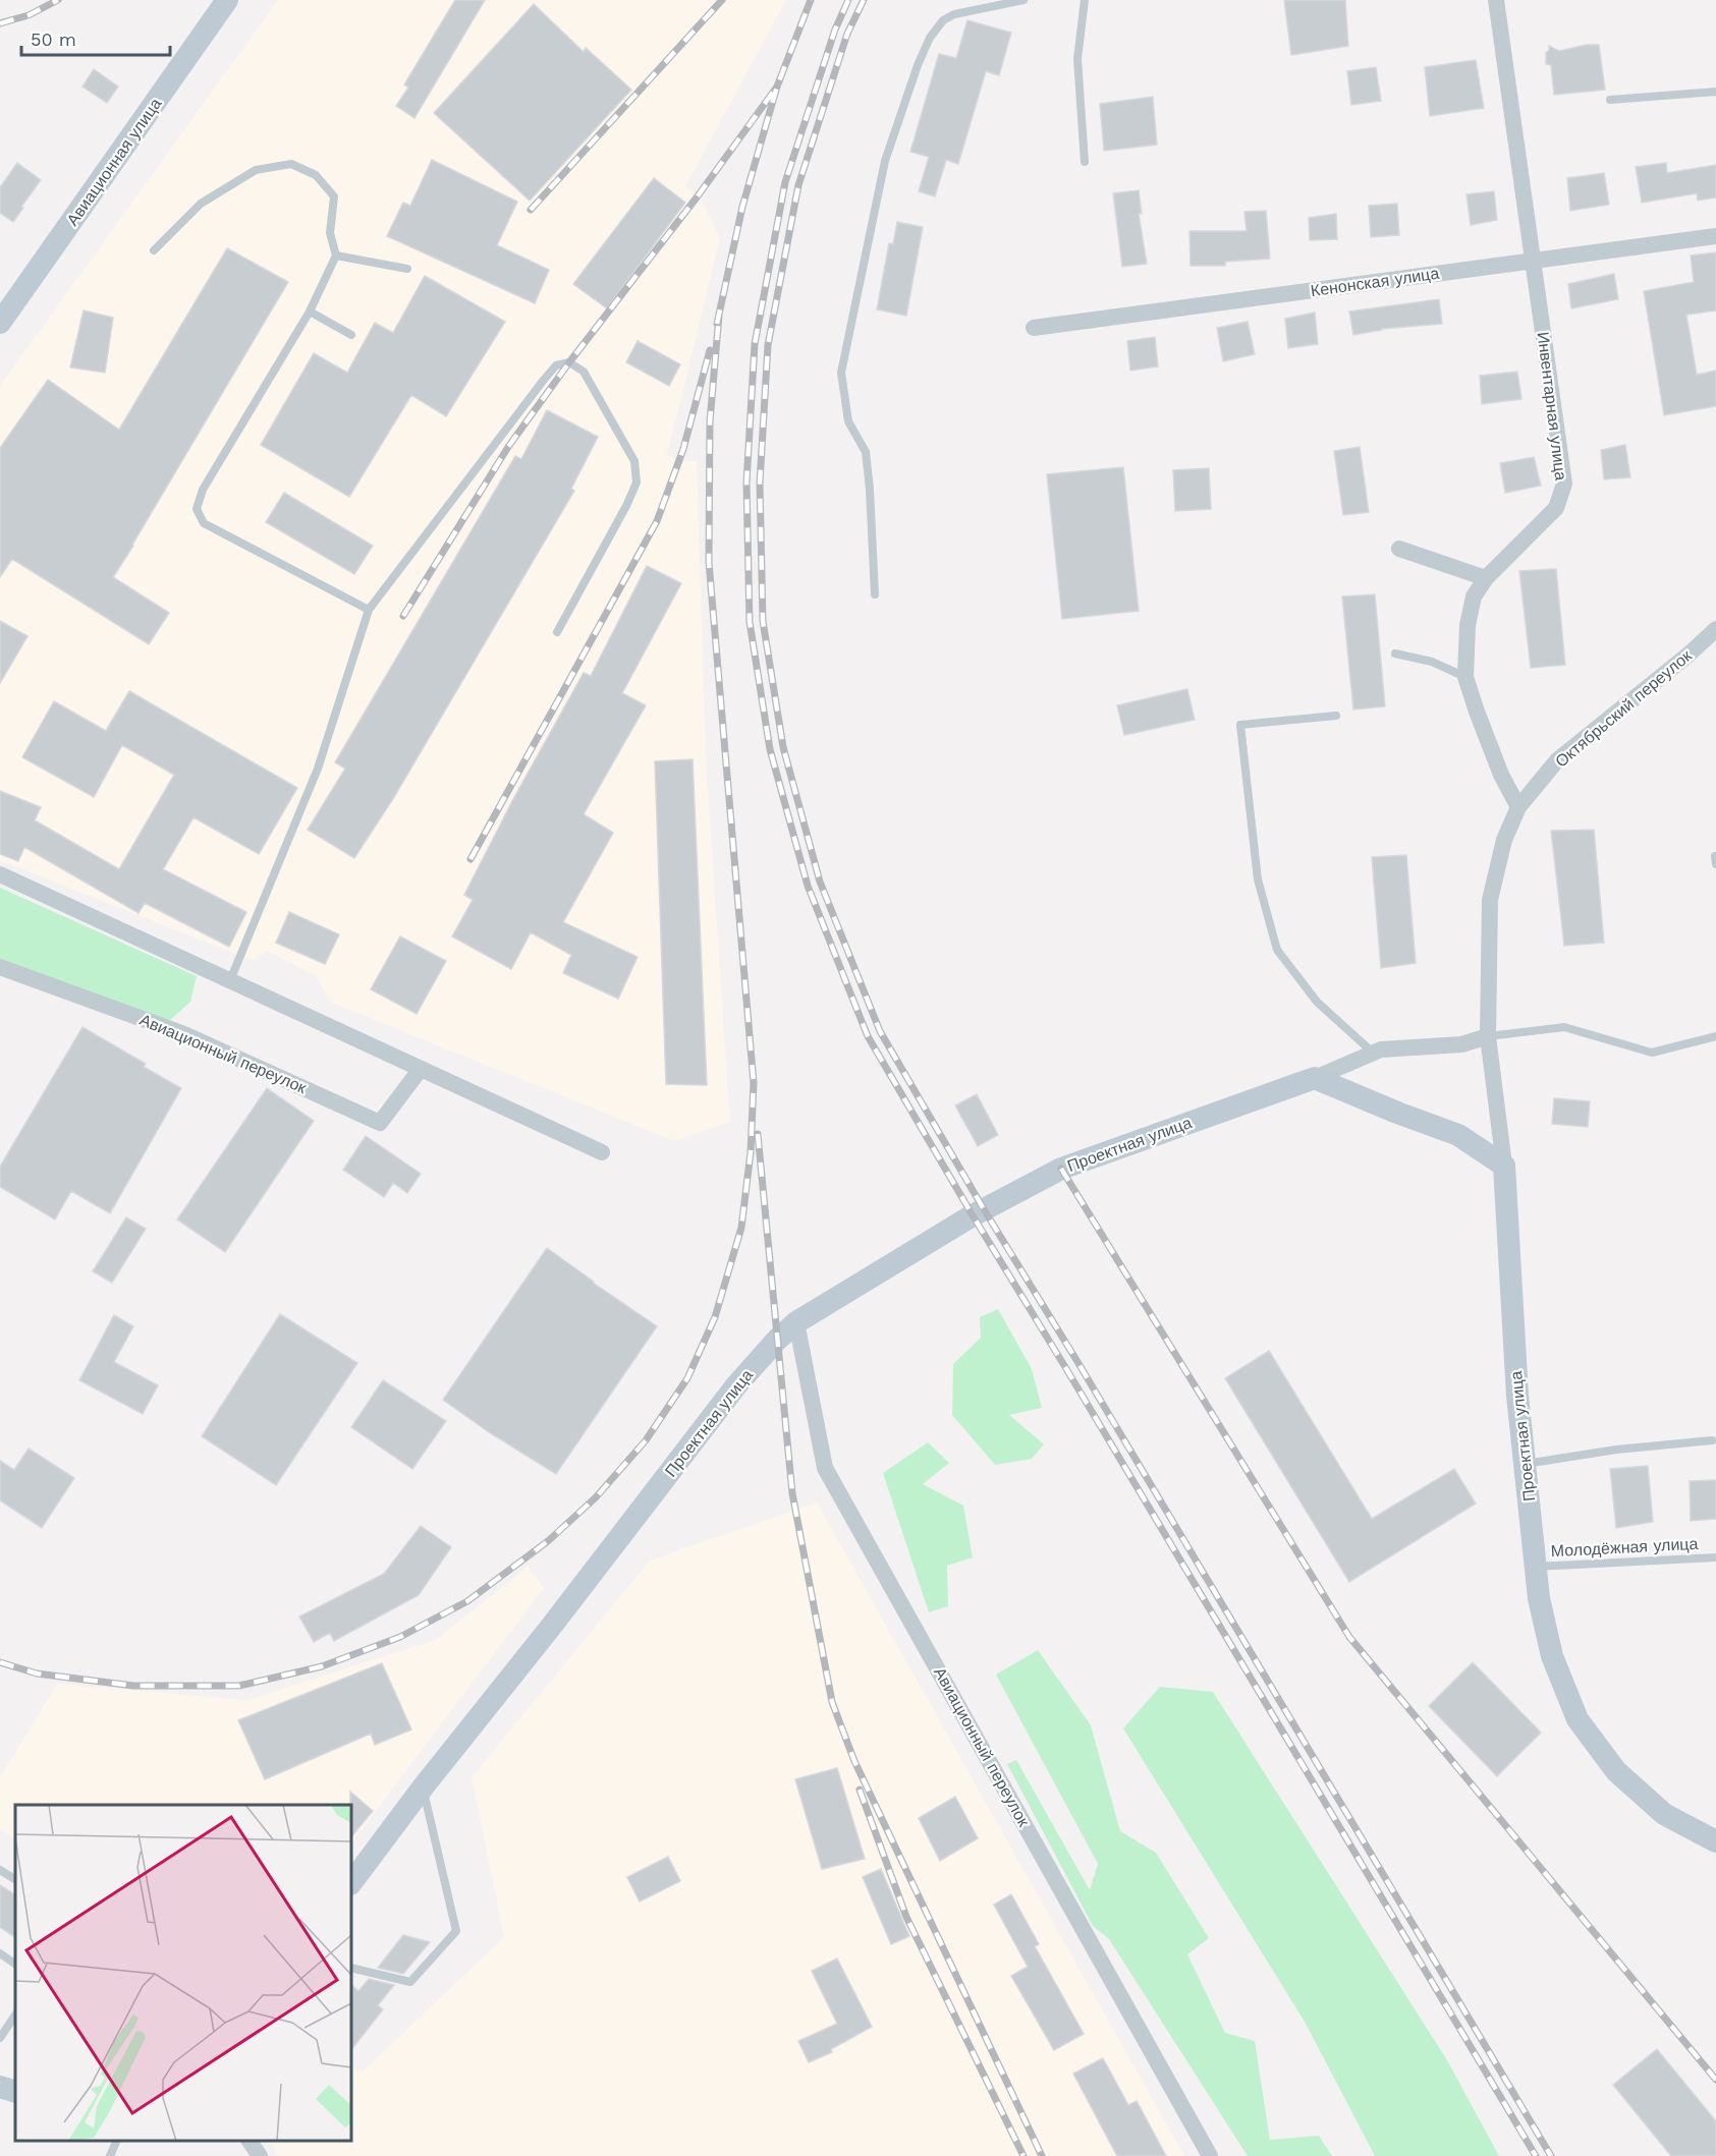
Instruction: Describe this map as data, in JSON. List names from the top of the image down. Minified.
{"streets":{"street":["Авиационная улица","Кенонская улица","Инвентарная улица","Октябрьский переулок","Авиационный переулок","Проектная улица"],"lane":["Молодёжная улица"]},"crossings":[["Кенонская улица","Инвентарная улица"],["Инвентарная улица","Октябрьский переулок"],["Октябрьский переулок","Проектная улица"],["Авиационный переулок","Проектная улица"],["Проектная улица","Молодёжная улица"]],"scale_bar":"50 m"}
